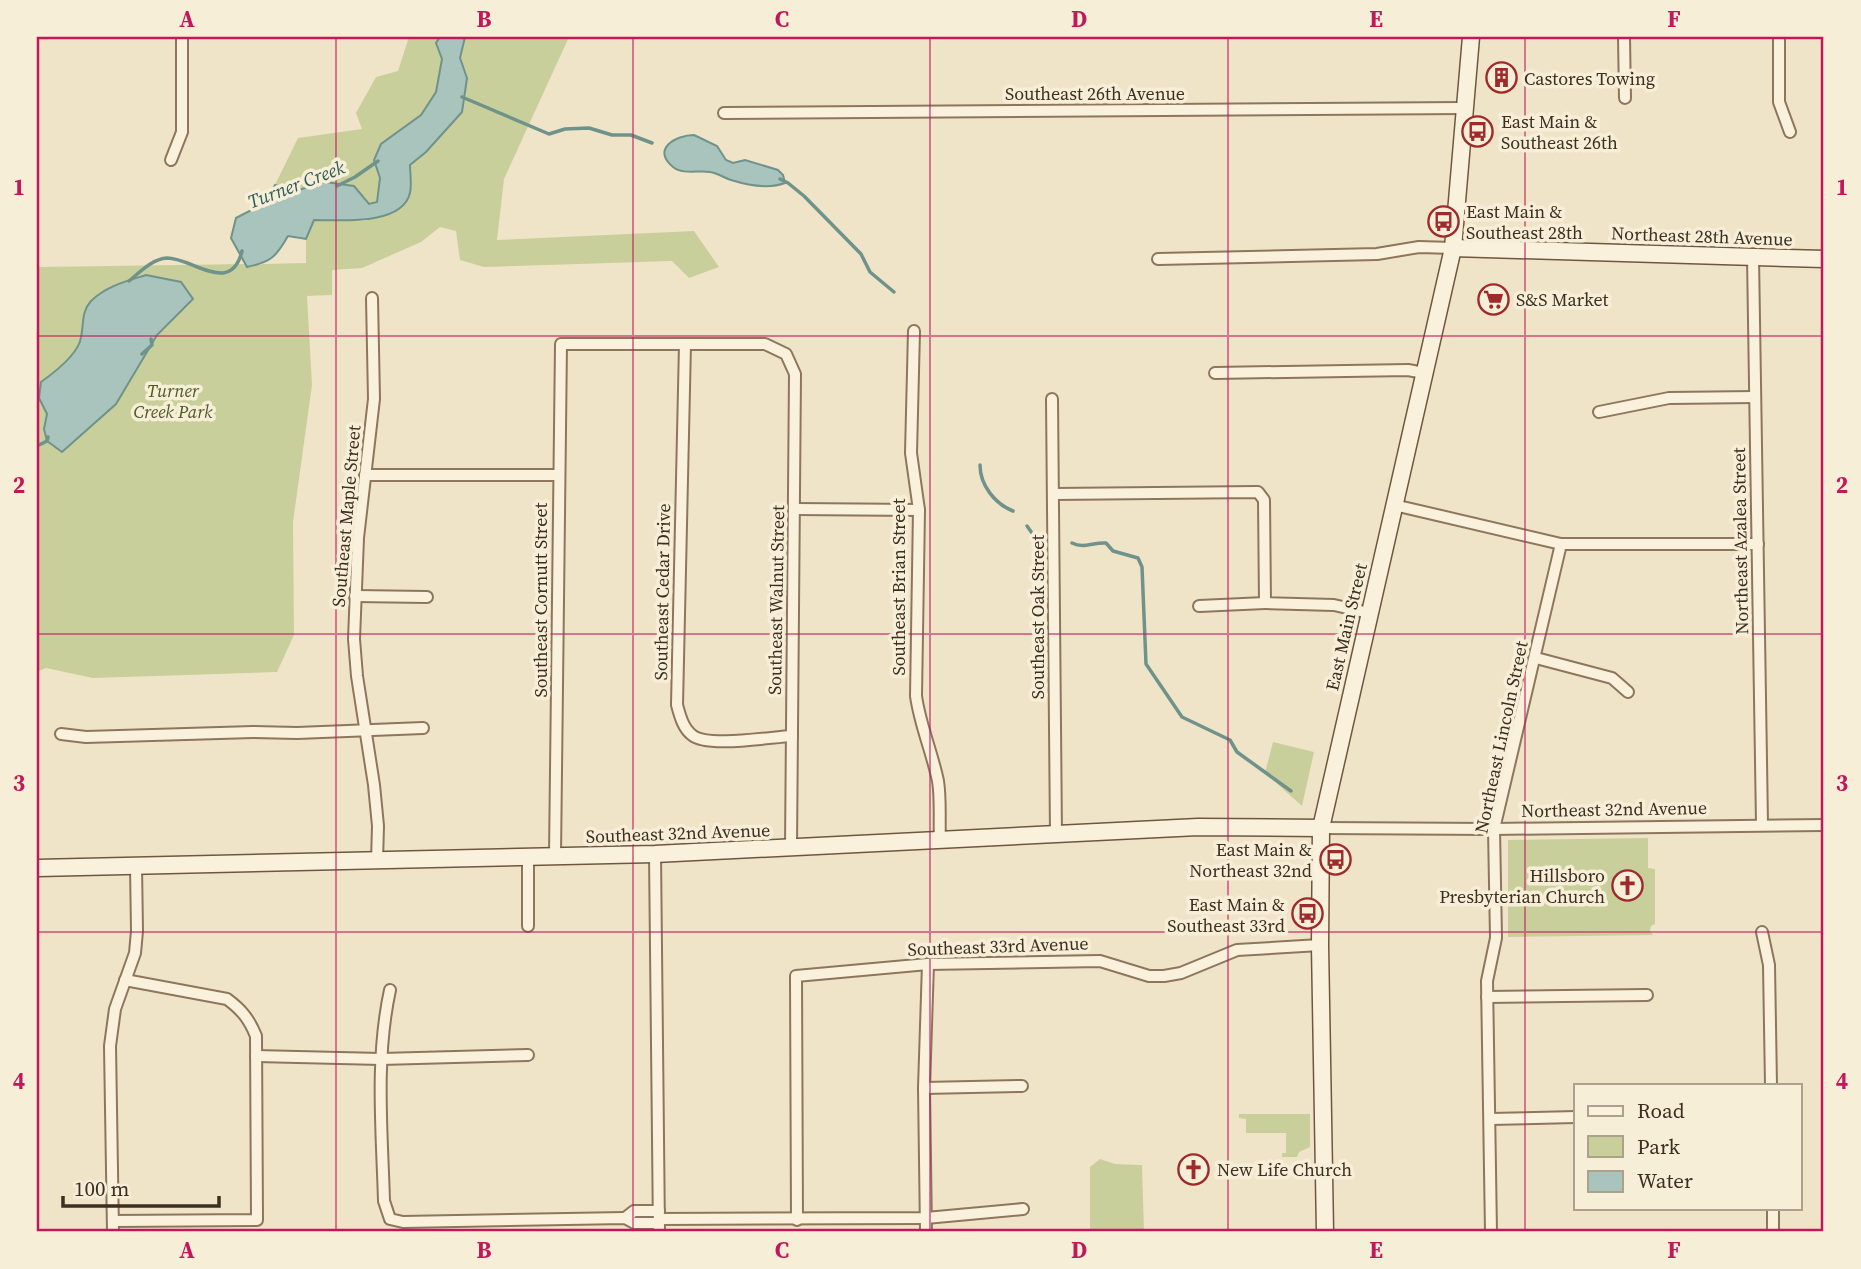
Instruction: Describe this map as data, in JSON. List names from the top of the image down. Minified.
{"streets":{"main road":["Northeast 28th Avenue","East Main Street","Southeast 32nd Avenue"],"street":["Southeast 26th Avenue","Southeast Maple Street","Northeast Azalea Street","Southeast Brian Street","Southeast Cedar Drive","Southeast Cornutt Street","Southeast Walnut Street","Southeast Oak Street","Northeast Lincoln Street","Northeast 32nd Avenue","Southeast 33rd Avenue"]},"crossings":[["Southeast 26th Avenue","East Main Street"],["Northeast 28th Avenue","Northeast Azalea Street"],["Northeast 28th Avenue","East Main Street"],["Southeast Maple Street","Southeast 32nd Avenue"],["Northeast Azalea Street","Northeast 32nd Avenue"],["Southeast Brian Street","Southeast 32nd Avenue"],["Southeast Cedar Drive","Southeast Cornutt Street"],["Southeast Cedar Drive","Southeast Walnut Street"],["Southeast Cornutt Street","Southeast Walnut Street"],["Southeast Cornutt Street","Southeast 32nd Avenue"],["Southeast Walnut Street","Southeast 32nd Avenue"],["Southeast Oak Street","Southeast 32nd Avenue"],["East Main Street","Northeast 32nd Avenue"],["East Main Street","Southeast 32nd Avenue"],["East Main Street","Southeast 33rd Avenue"],["Northeast Lincoln Street","Northeast 32nd Avenue"],["Northeast 32nd Avenue","Southeast 32nd Avenue"]],"water":["Turner Creek"],"parks":["Turner Creek Park"],"places":{"building":["Castores Towing"],"bus stop":["East Main & Southeast 26th","East Main & Southeast 28th","East Main & Northeast 32nd","East Main & Southeast 33rd"],"supermarket":["S&S Market"],"church":["Hillsboro Presbyterian Church","New Life Church"]},"legend":["Road","Park","Water"],"scale_bar":"100 m","grid":{"columns":["A","B","C","D","E","F"],"rows":["1","2","3","4"]}}
